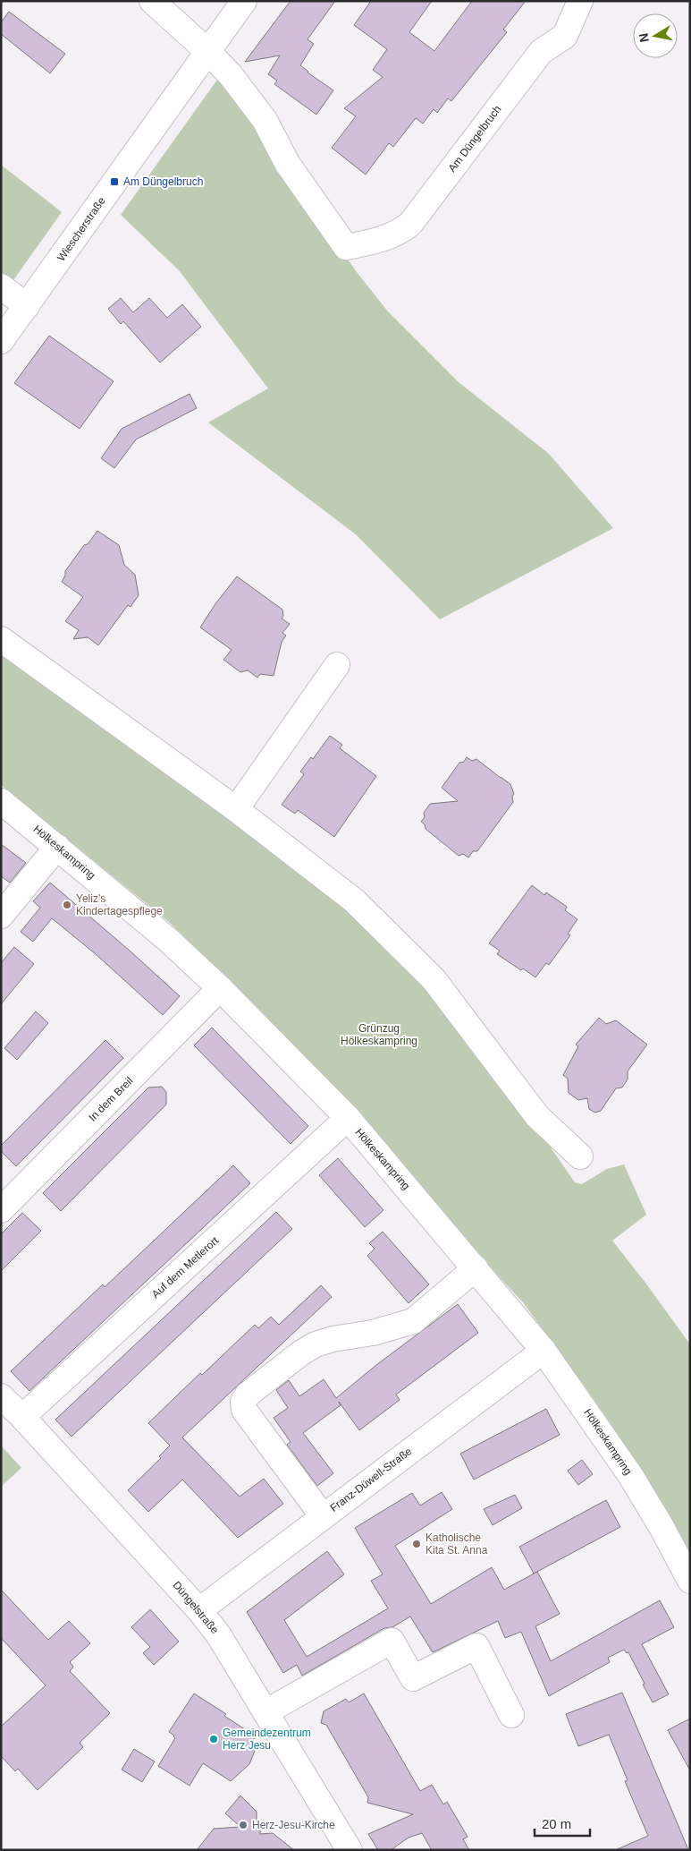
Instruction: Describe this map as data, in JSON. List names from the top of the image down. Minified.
{"streets":{"street":["Am Düngelbruch","Wiescherstraße","Hölkeskampring","In dem Breil","Auf dem Metlerort","Franz-Düwell-Straße","Düngelstraße"]},"crossings":[["Am Düngelbruch","Wiescherstraße"],["Hölkeskampring","In dem Breil"],["Hölkeskampring","Auf dem Metlerort"],["Hölkeskampring","Franz-Düwell-Straße"],["Auf dem Metlerort","Düngelstraße"],["Franz-Düwell-Straße","Düngelstraße"]],"parks":["Grünzug Hölkeskampring"],"places":{"transit":["Am Düngelbruch"],"other":["Yeliz's Kindertagespflege","Katholische Kita St. Anna","Gemeindezentrum Herz Jesu","Herz-Jesu-Kirche"]},"scale_bar":"20 m","north":"left"}
